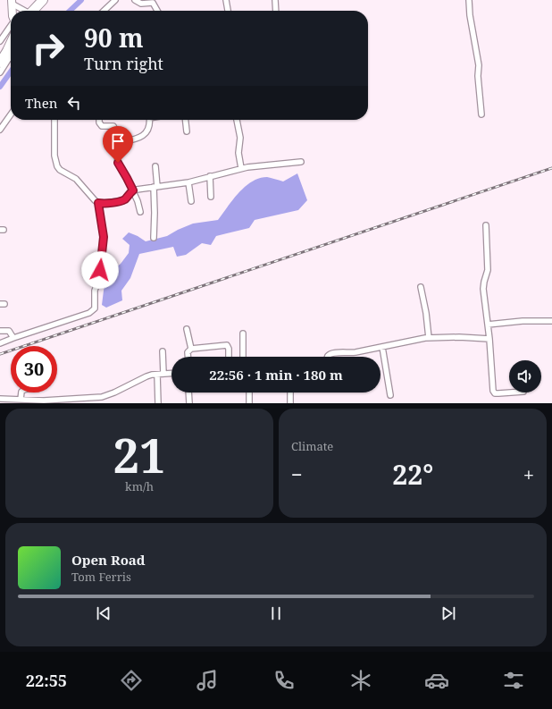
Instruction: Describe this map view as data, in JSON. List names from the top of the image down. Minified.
{"page":{"turn":["90 m","Turn right"],"then":"Then","limit":"30","trip":"22:56 · 1 min · 180 m","tile":[["21","km/h"],"Climate"],"heat":["−","22°","+"],"song":["Open Road","Tom Ferris"],"tabs":"22:55"}}
